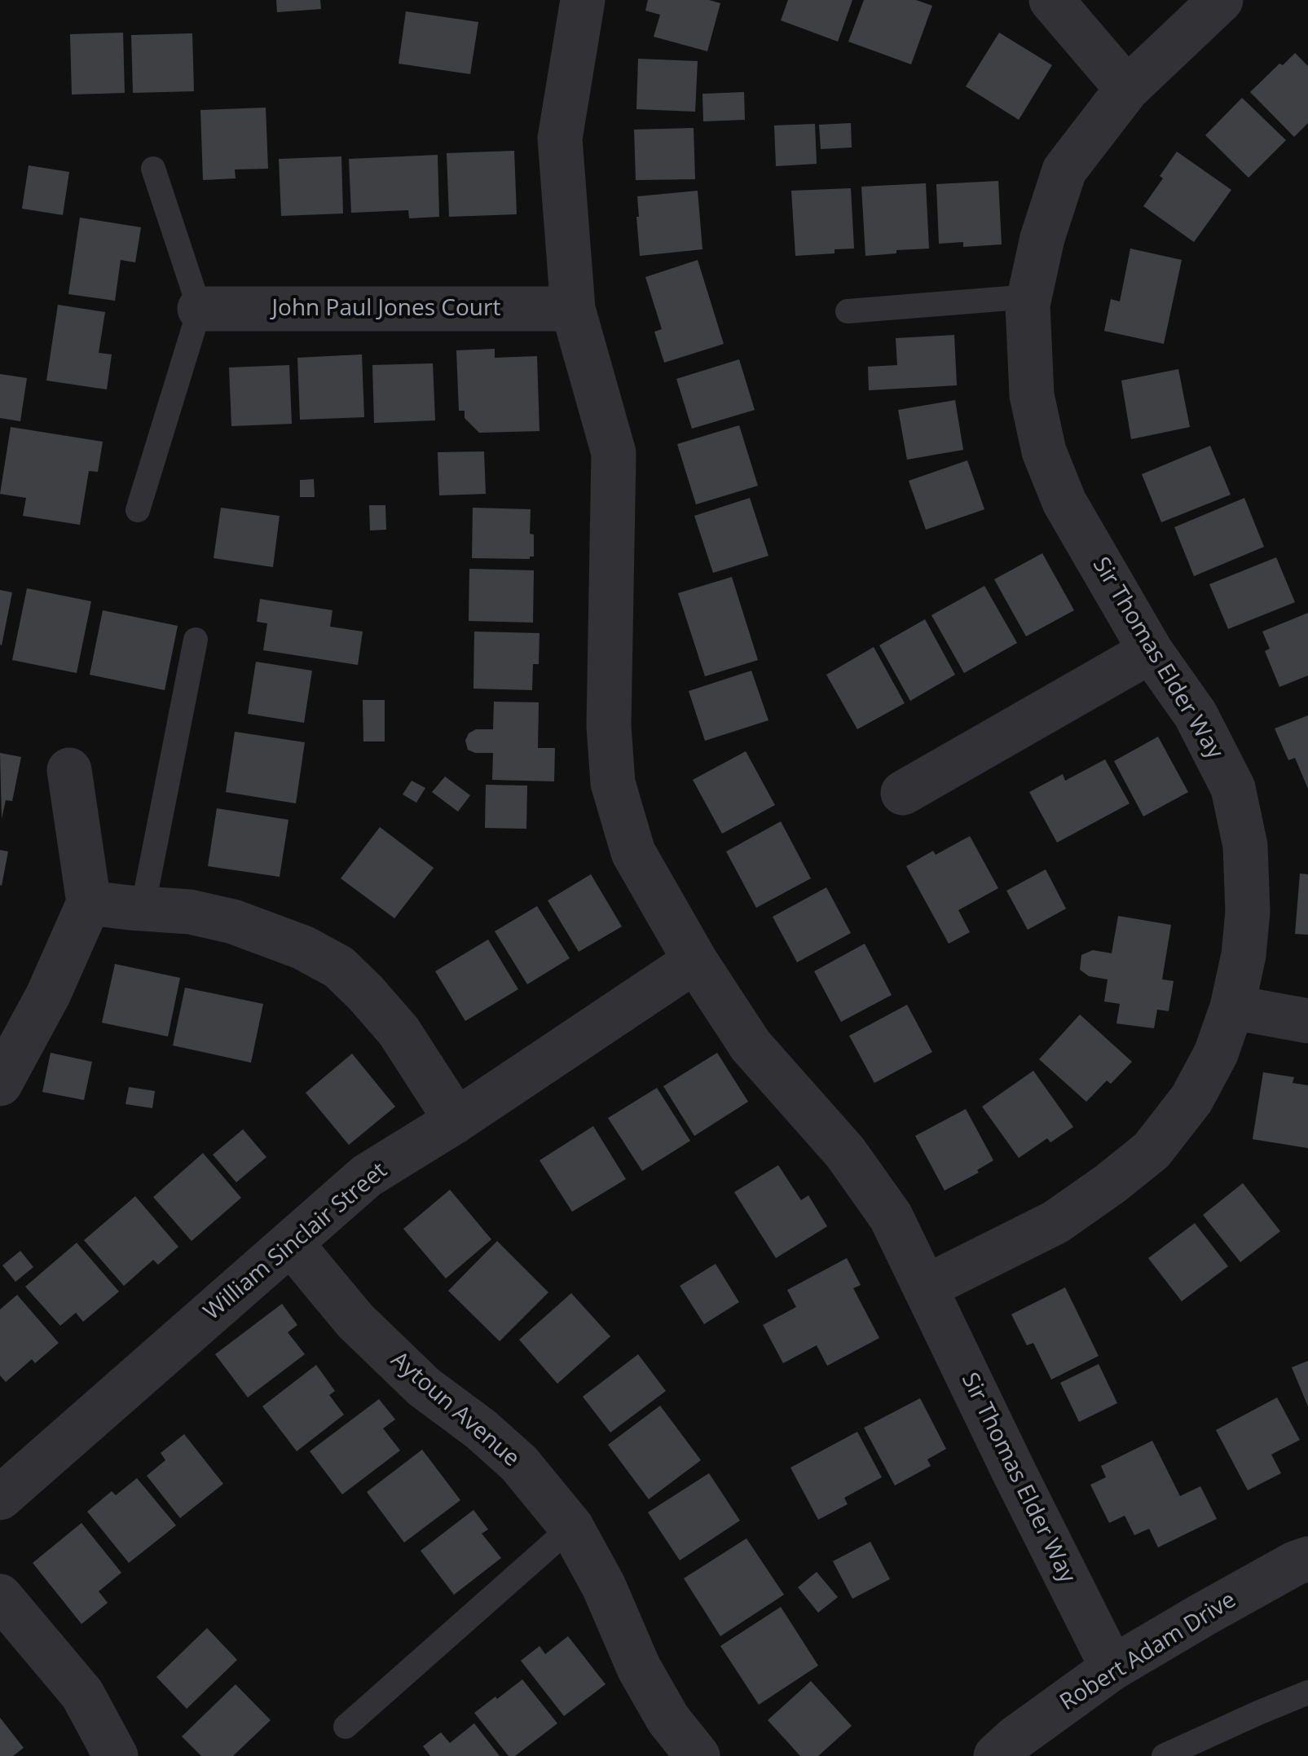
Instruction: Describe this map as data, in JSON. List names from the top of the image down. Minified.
{"streets":{"street":["John Paul Jones Court","Sir Thomas Elder Way","William Sinclair Street","Aytoun Avenue","Robert Adam Drive"]},"crossings":[["John Paul Jones Court","Sir Thomas Elder Way"],["Sir Thomas Elder Way","William Sinclair Street"],["Sir Thomas Elder Way","Robert Adam Drive"],["William Sinclair Street","Aytoun Avenue"]]}
